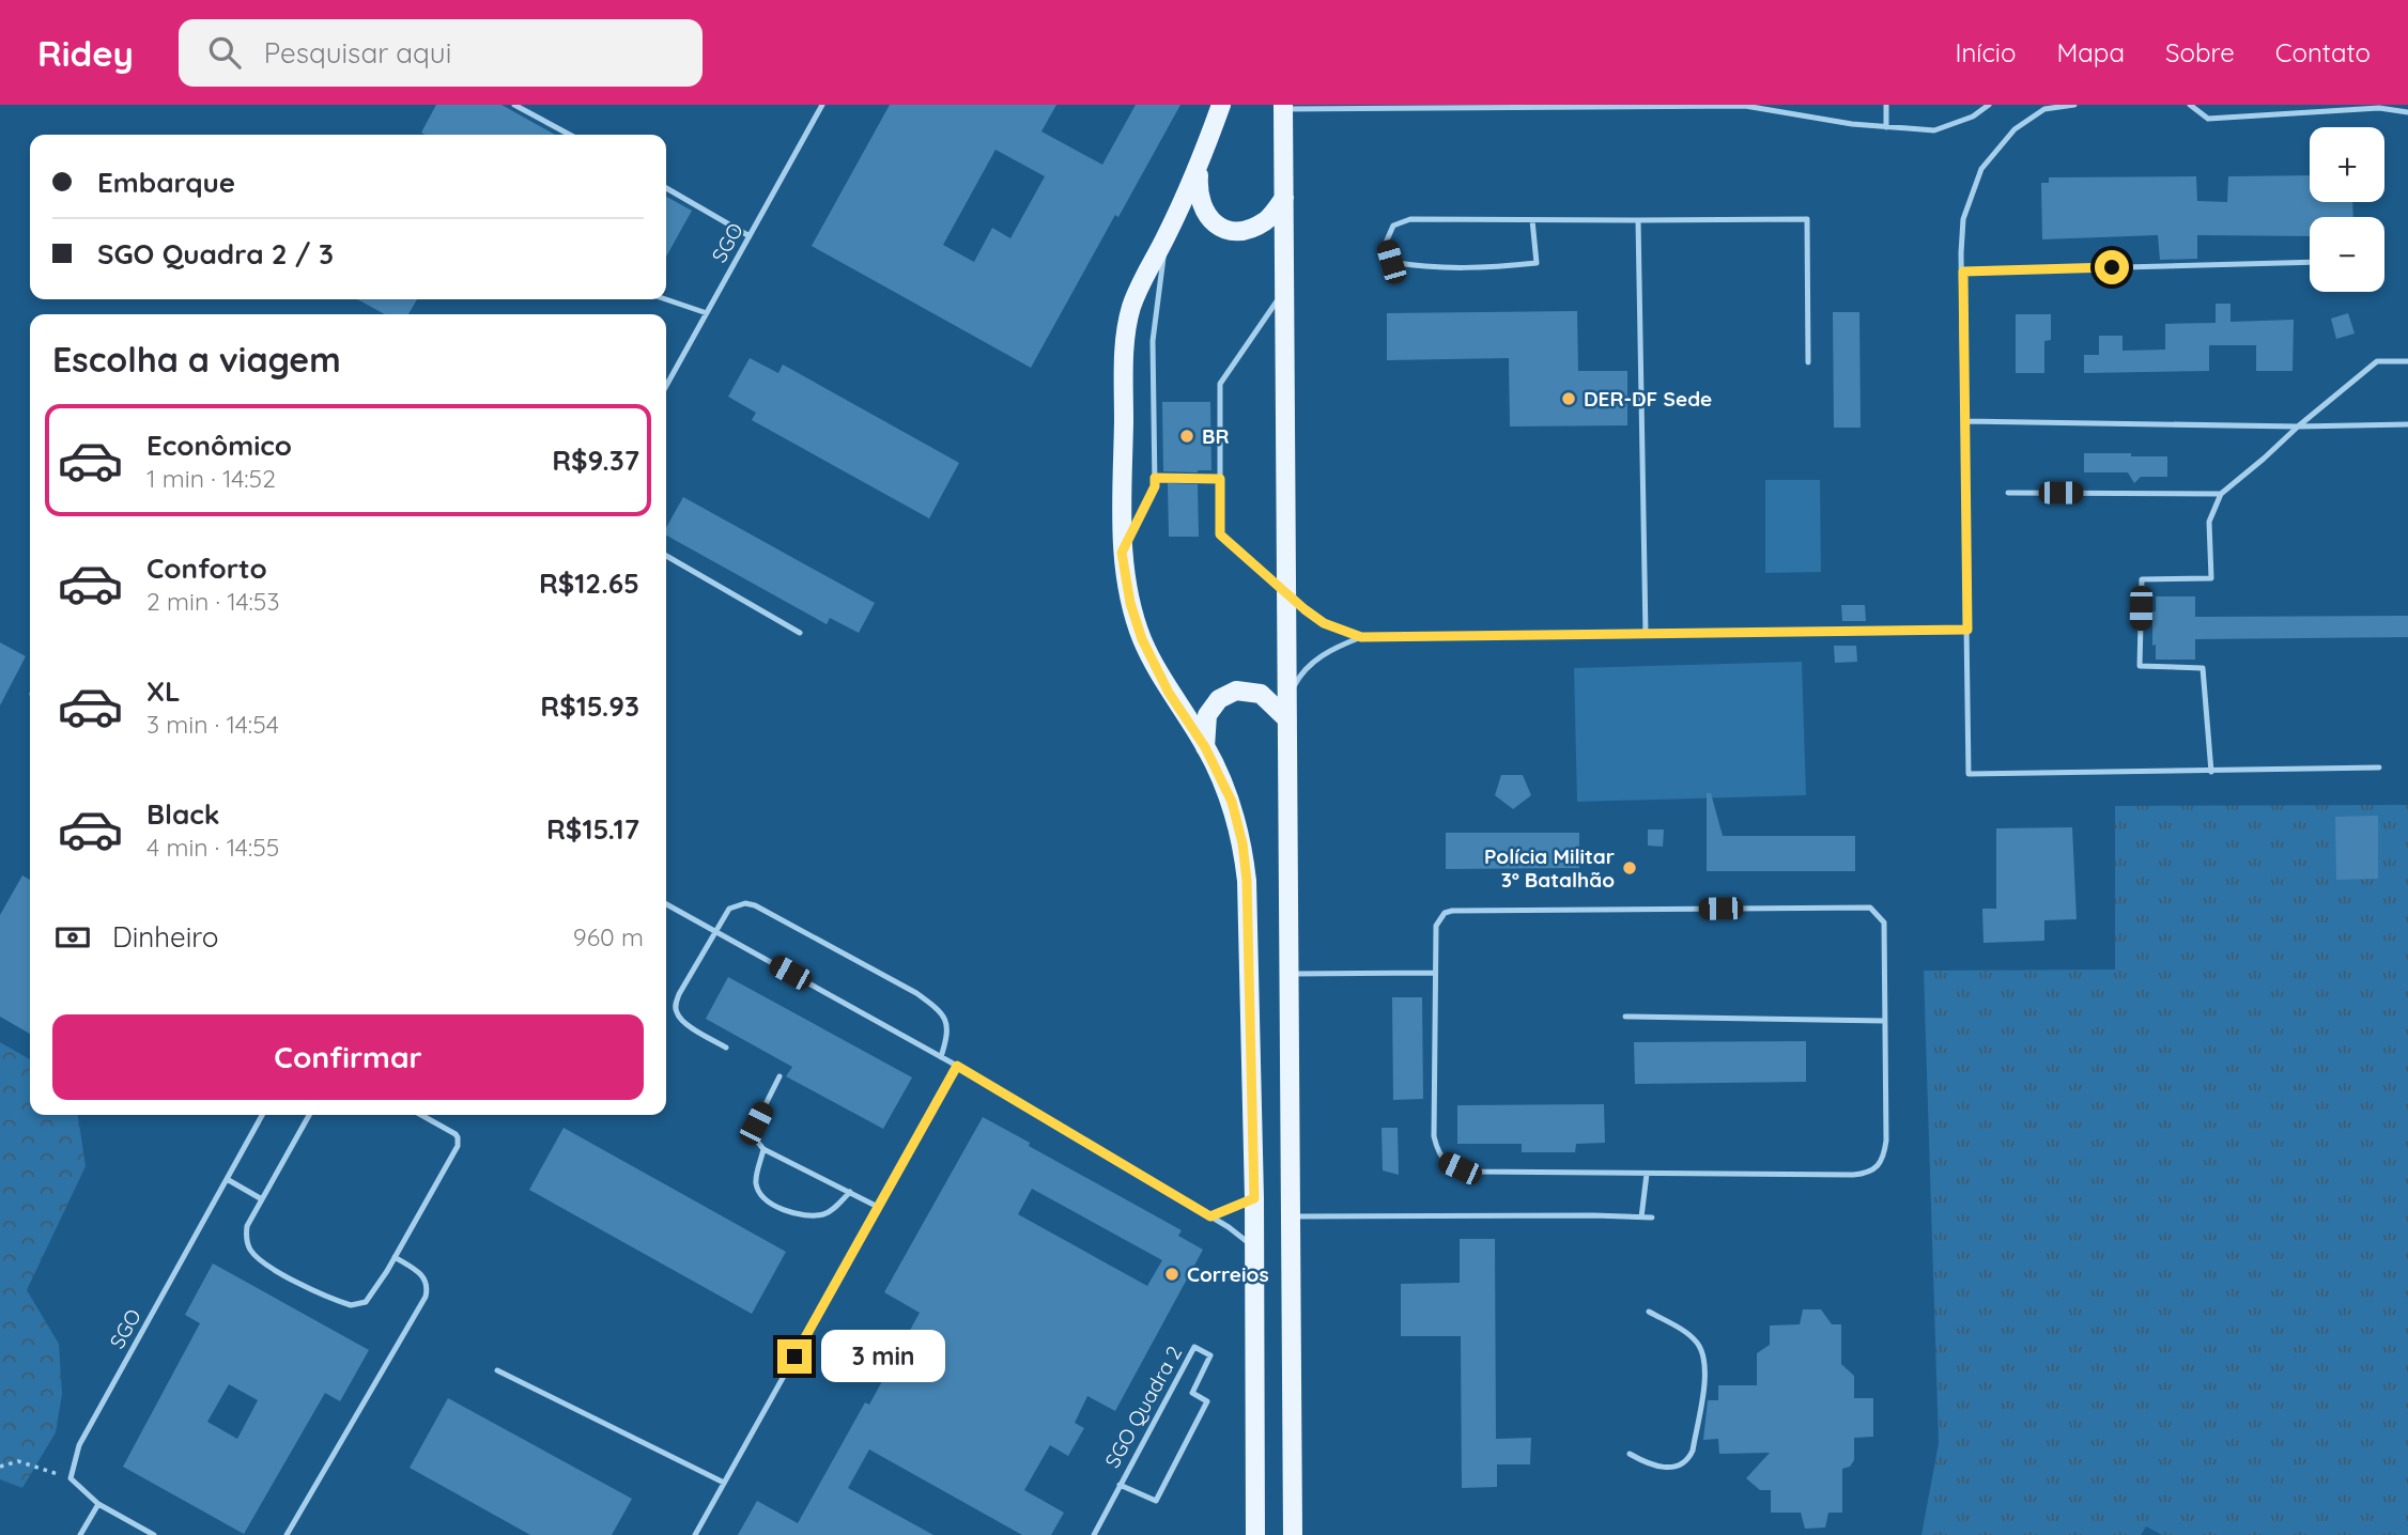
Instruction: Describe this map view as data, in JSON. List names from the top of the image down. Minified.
{"streets":{"lane":["SGO","SGO Quadra 2"]},"places":["DER-DF Sede","BR","Polícia Militar 3º Batalhão","Correios"],"page":{"header":"Ridey","search":"Pesquisar aqui","nav":["Início","Mapa","Sobre","Contato"],"map_buttons":["+","−"],"banner":["Embarque","SGO Quadra 2 / 3"],"heading":"Escolha a viagem","list":[{"name":"Econômico","note":"1 min · 14:52","value":"R$9.37"},{"name":"Conforto","note":"2 min · 14:53","value":"R$12.65"},{"name":"XL","note":"3 min · 14:54","value":"R$15.93"},{"name":"Black","note":"4 min · 14:55","value":"R$15.17"}],"pay":["Dinheiro","960 m"],"buttons":"Confirmar","bubble":"3 min"}}
